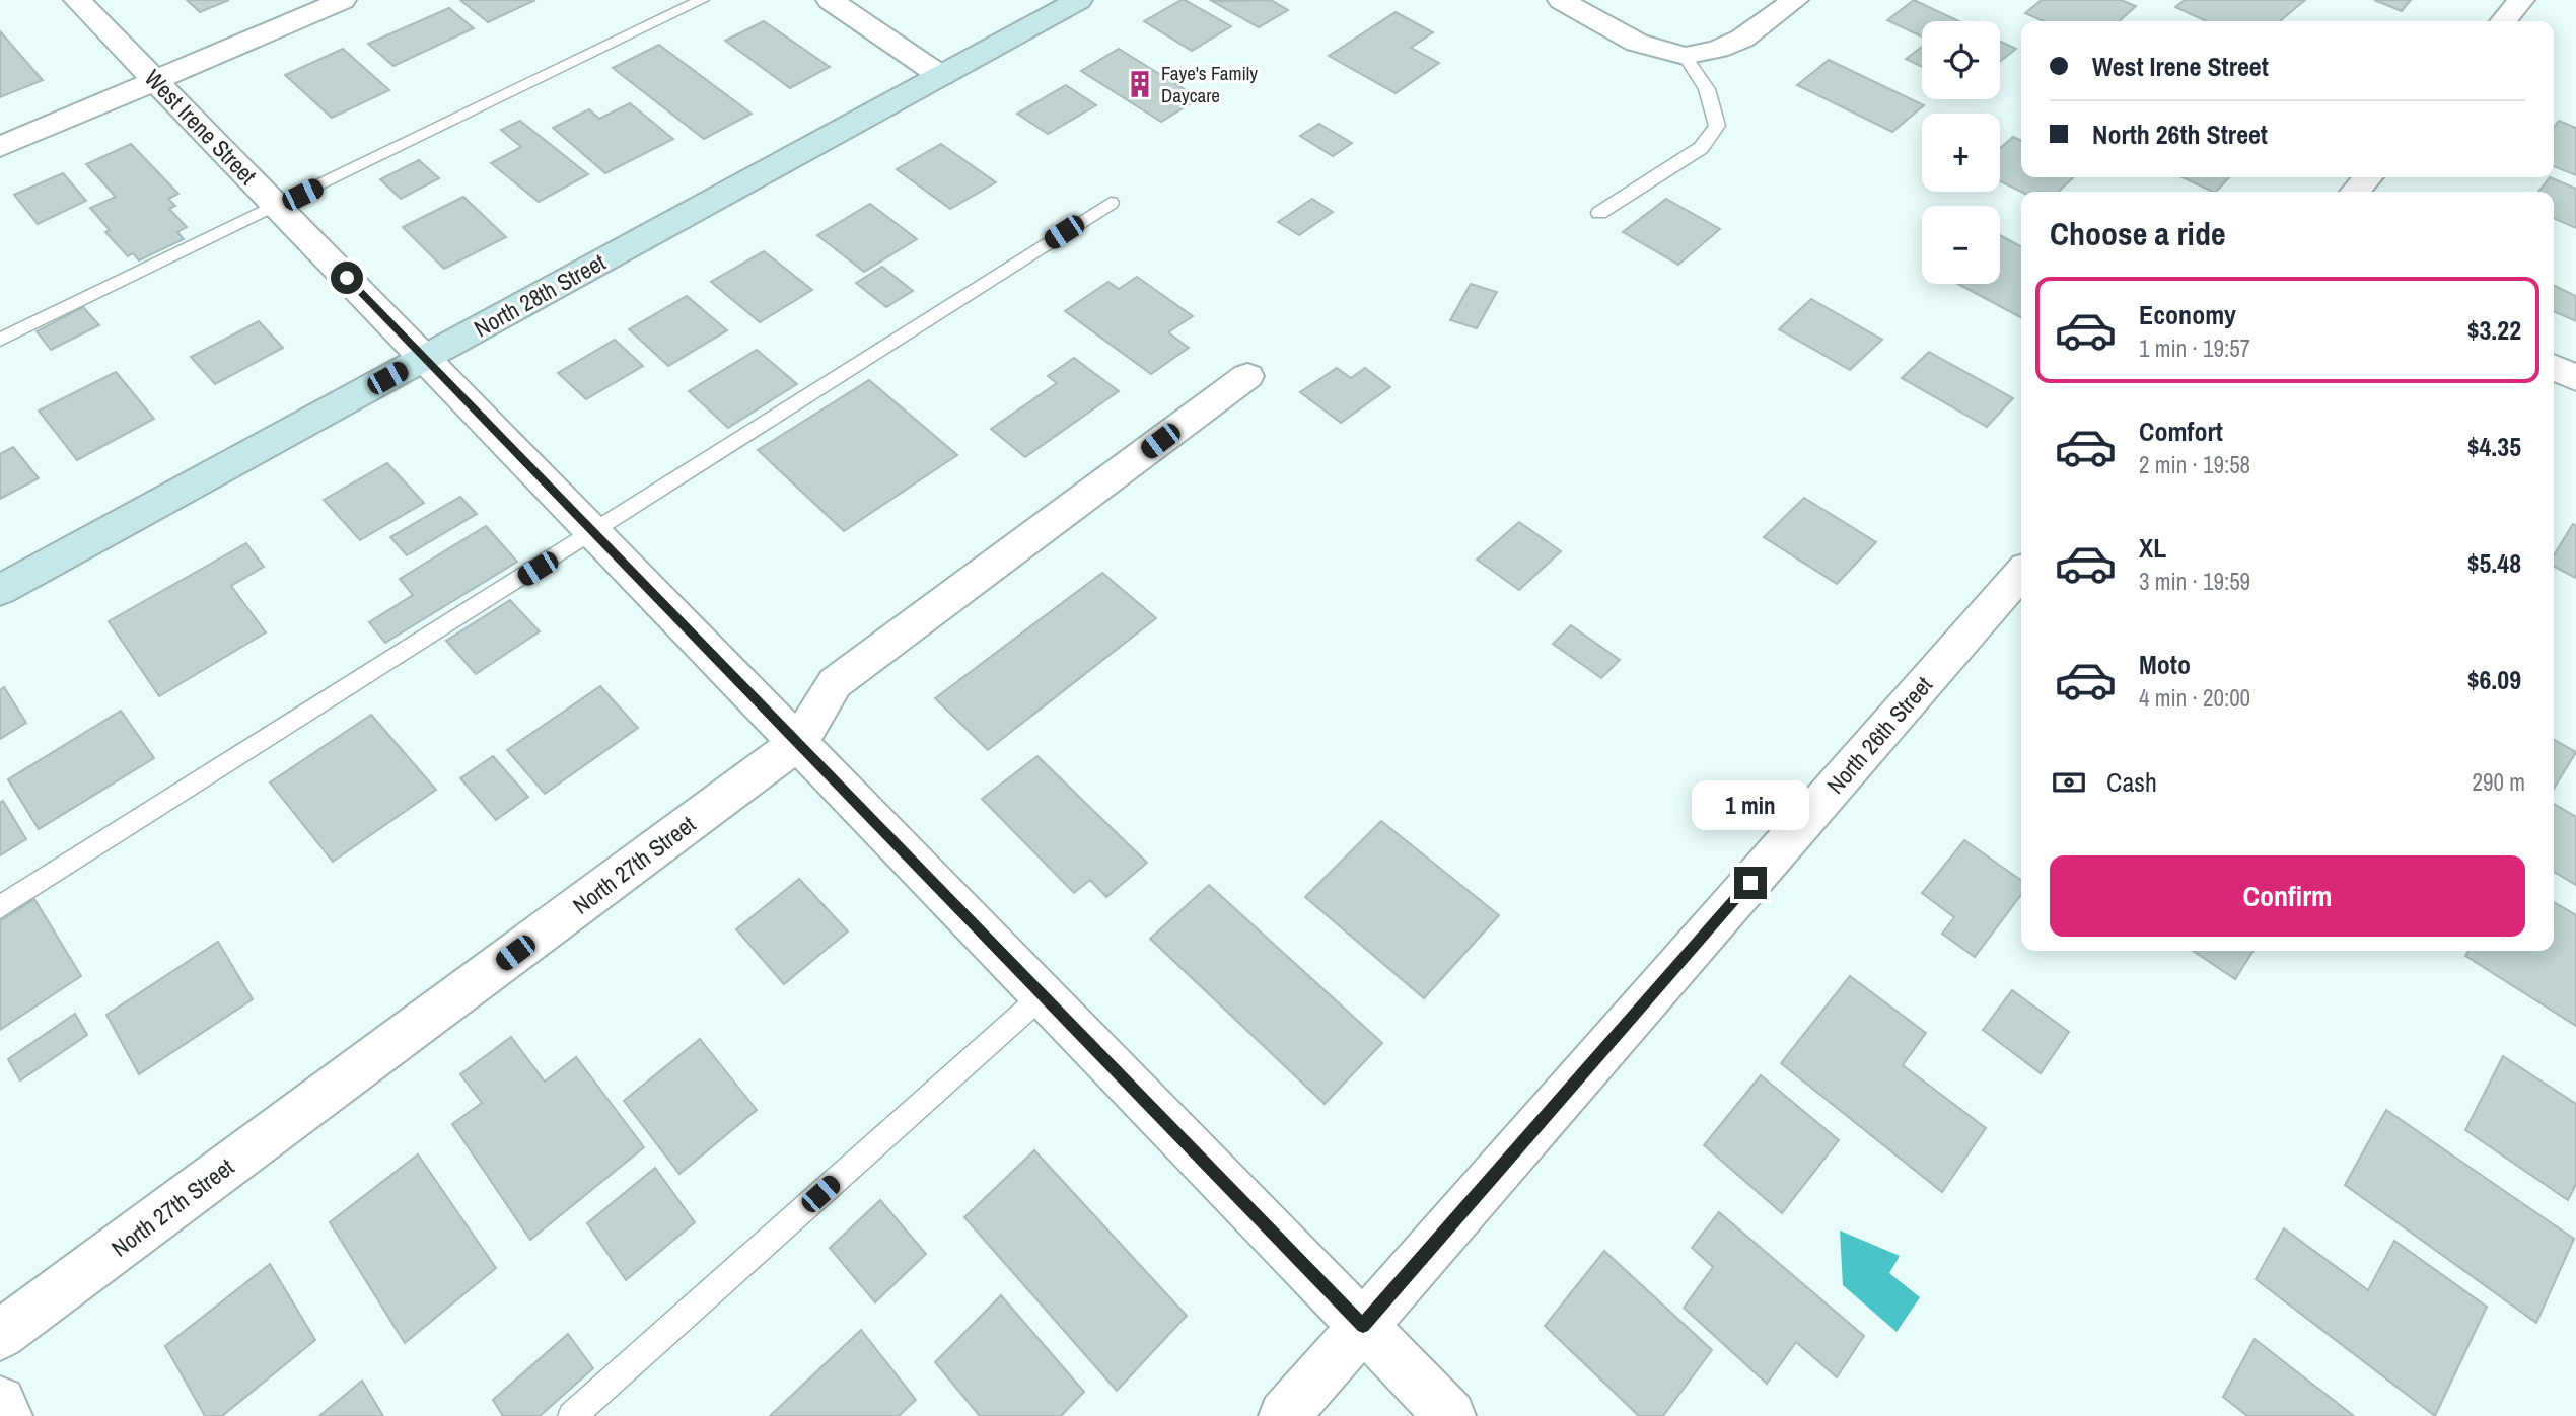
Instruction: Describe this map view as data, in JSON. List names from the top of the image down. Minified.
{"streets":{"street":["West Irene Street","North 28th Street","North 26th Street","North 27th Street"]},"crossings":[["West Irene Street","North 28th Street"],["West Irene Street","North 26th Street"],["West Irene Street","North 27th Street"]],"places":{"building":["Faye's Family Daycare"]},"page":{"map_buttons":["+","−"],"banner":["West Irene Street","North 26th Street"],"heading":"Choose a ride","list":[{"name":"Economy","note":"1 min · 19:57","value":"$3.22"},{"name":"Comfort","note":"2 min · 19:58","value":"$4.35"},{"name":"XL","note":"3 min · 19:59","value":"$5.48"},{"name":"Moto","note":"4 min · 20:00","value":"$6.09"}],"pay":["Cash","290 m"],"bubble":"1 min","buttons":"Confirm"}}
